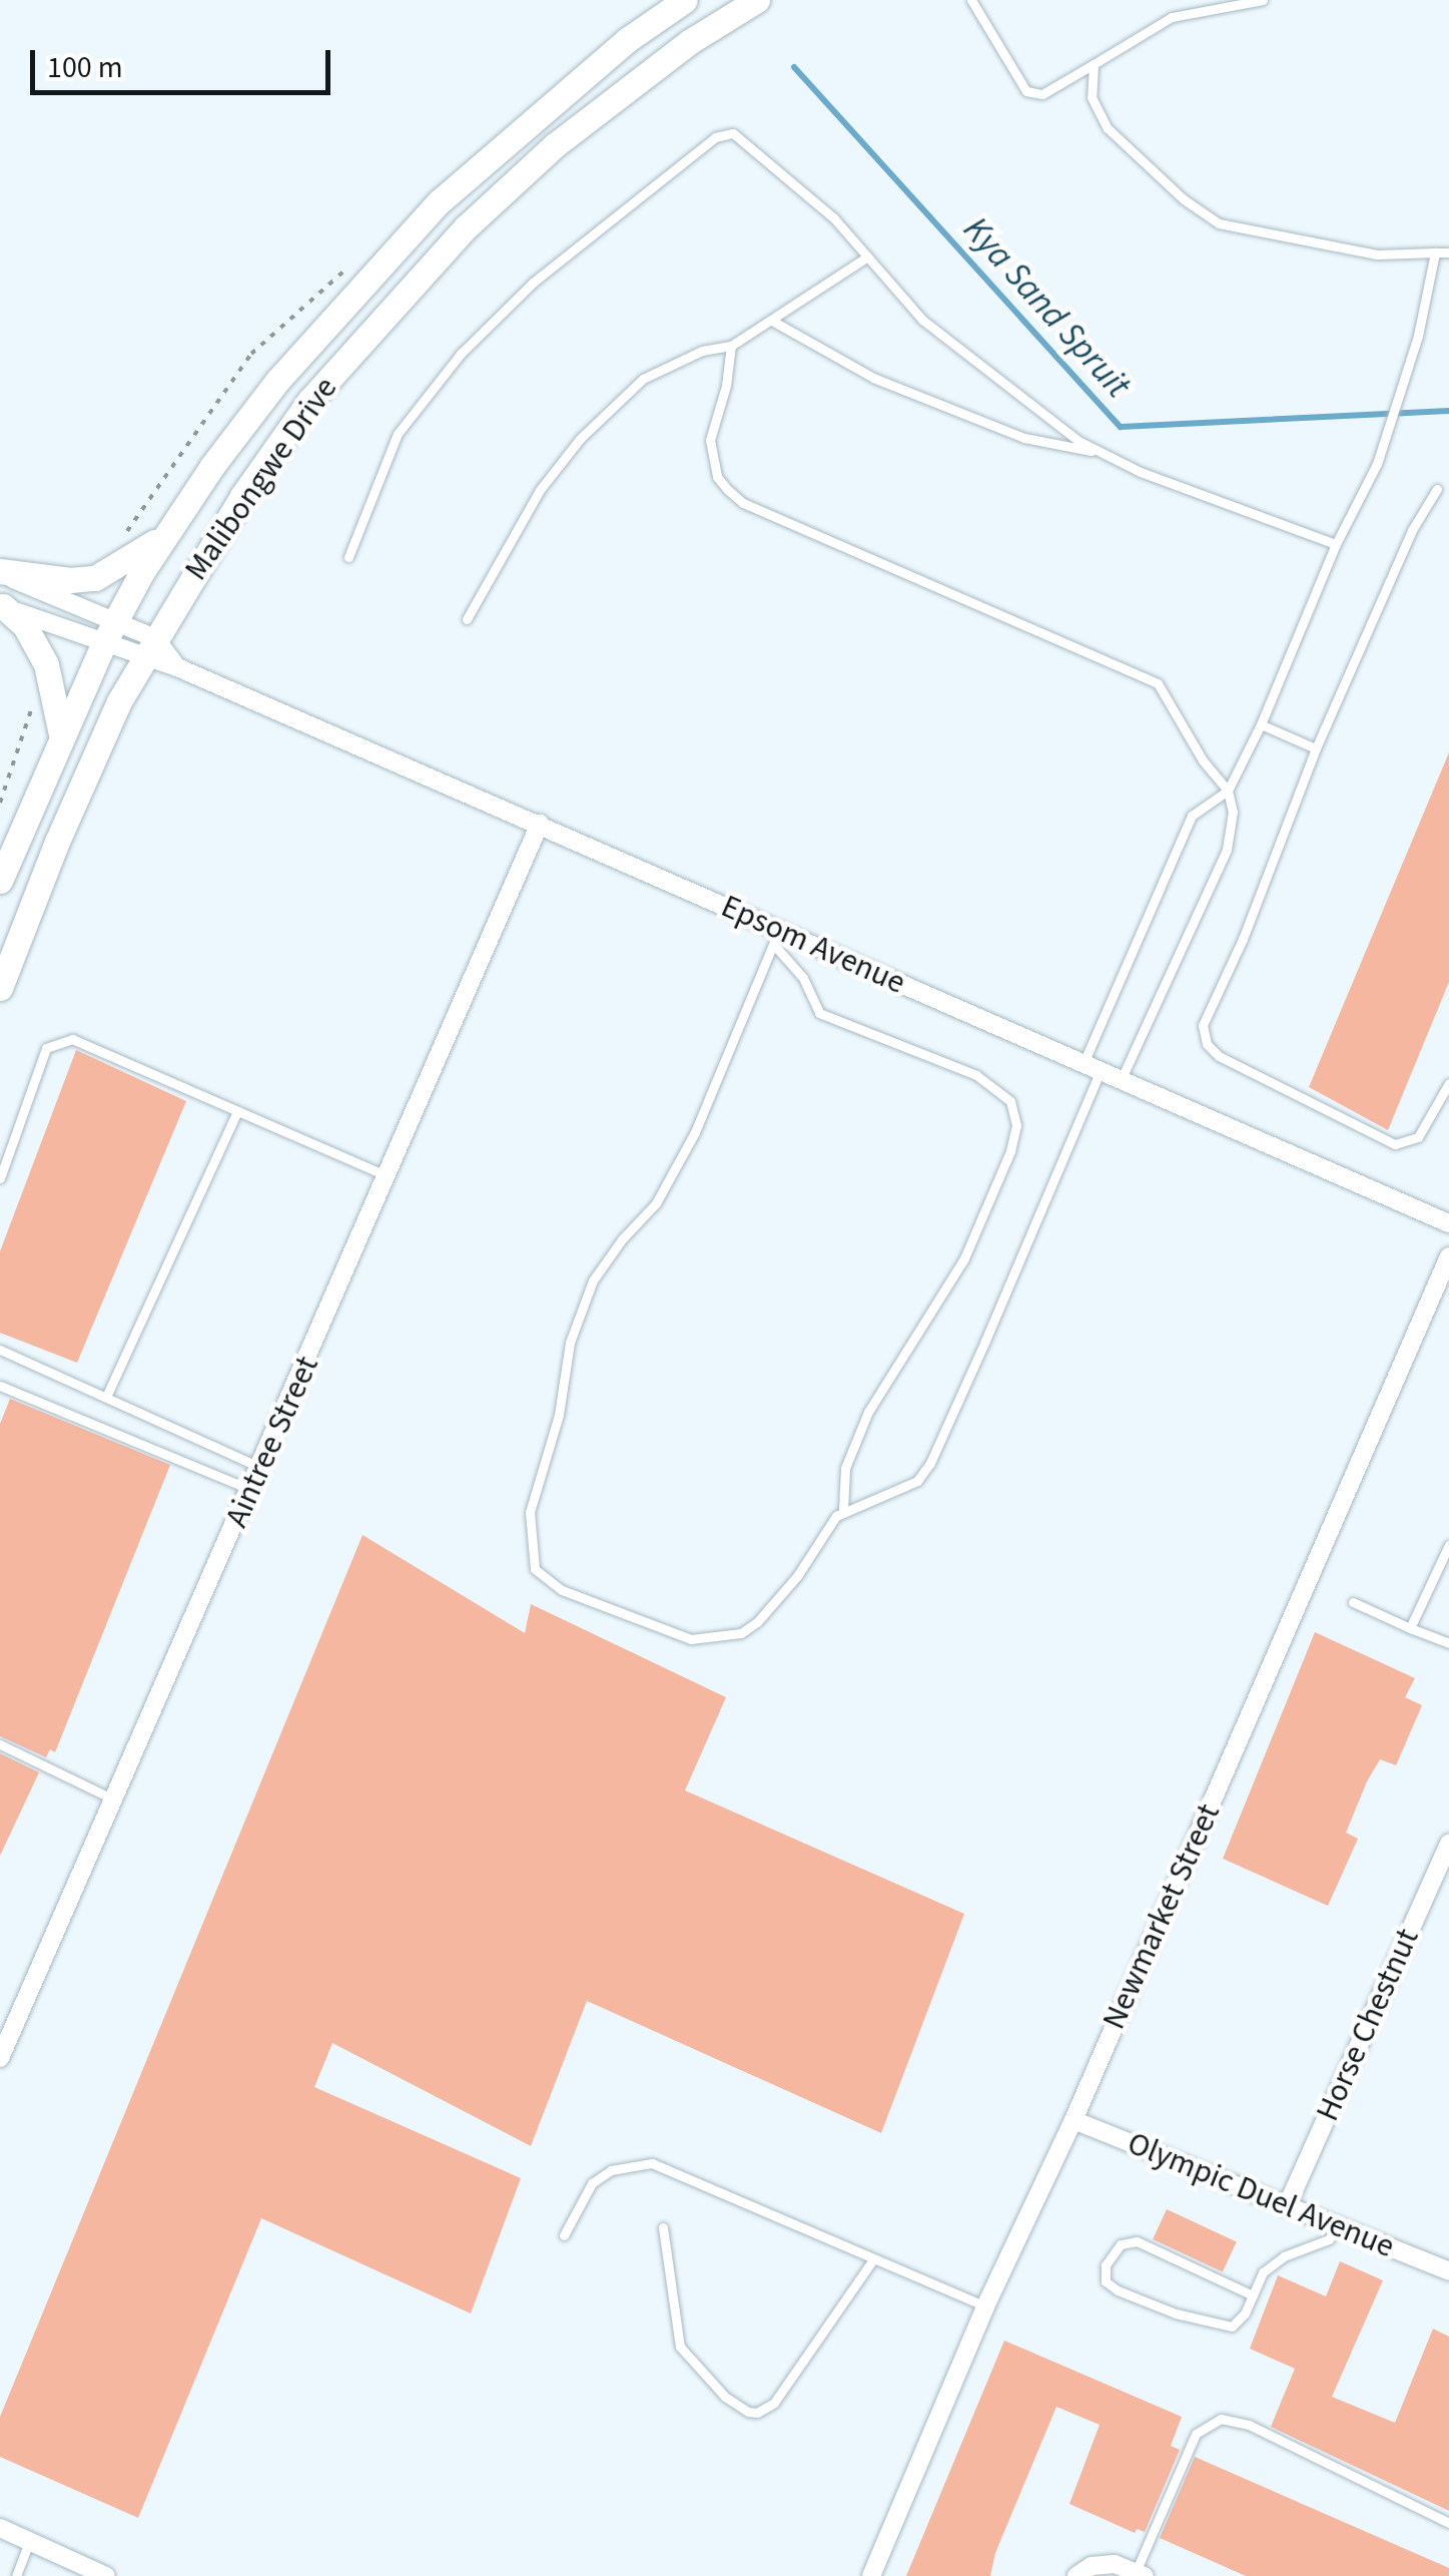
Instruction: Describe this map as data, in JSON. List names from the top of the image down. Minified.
{"streets":{"main road":["Malibongwe Drive"],"street":["Epsom Avenue","Aintree Street","Newmarket Street","Horse Chestnut","Olympic Duel Avenue"]},"crossings":[["Malibongwe Drive","Epsom Avenue"],["Epsom Avenue","Aintree Street"],["Newmarket Street","Olympic Duel Avenue"],["Horse Chestnut","Olympic Duel Avenue"]],"water":["Kya Sand Spruit"],"scale_bar":"100 m"}
